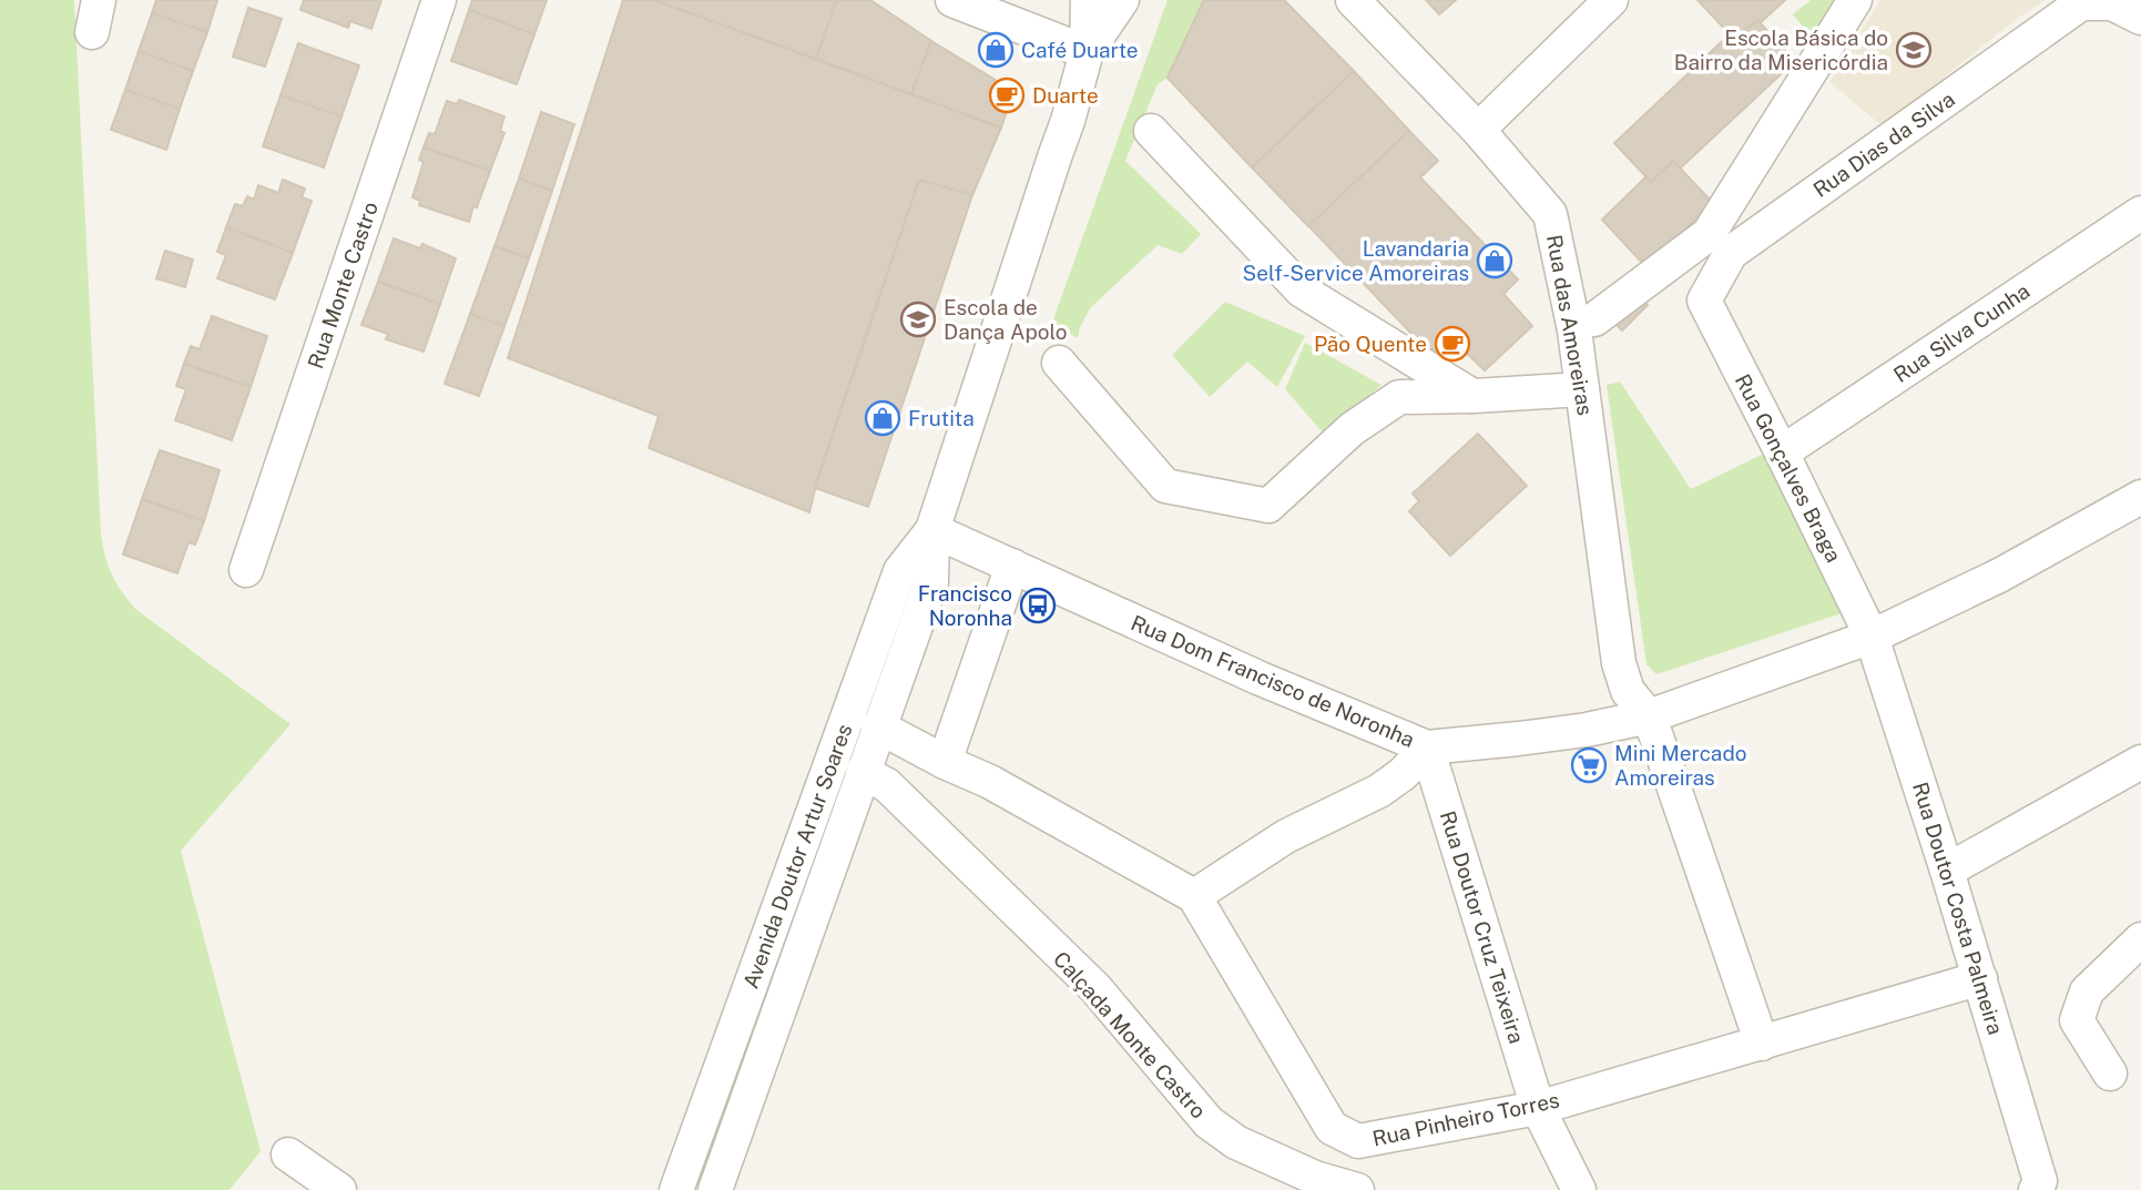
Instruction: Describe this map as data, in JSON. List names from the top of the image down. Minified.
{"streets":{"street":["Rua Dias da Silva","Rua Monte Castro","Rua das Amoreiras","Rua Silva Cunha","Rua Gonçalves Braga","Rua Dom Francisco de Noronha","Avenida Doutor Artur Soares","Rua Doutor Costa Palmeira","Rua Doutor Cruz Teixeira","Calçada Monte Castro","Rua Pinheiro Torres"]},"crossings":[["Rua Dias da Silva","Rua Gonçalves Braga"],["Rua das Amoreiras","Rua Dom Francisco de Noronha"],["Rua das Amoreiras","Rua Pinheiro Torres"],["Rua Silva Cunha","Rua Gonçalves Braga"],["Rua Gonçalves Braga","Rua Dom Francisco de Noronha"],["Rua Gonçalves Braga","Rua Doutor Costa Palmeira"],["Rua Dom Francisco de Noronha","Avenida Doutor Artur Soares"],["Rua Dom Francisco de Noronha","Rua Doutor Costa Palmeira"],["Rua Dom Francisco de Noronha","Rua Doutor Cruz Teixeira"],["Avenida Doutor Artur Soares","Calçada Monte Castro"],["Rua Doutor Costa Palmeira","Rua Pinheiro Torres"],["Rua Doutor Cruz Teixeira","Rua Pinheiro Torres"]],"places":{"shop":["Café Duarte","Lavandaria Self-Service Amoreiras","Frutita"],"school or university":["Escola Básica do Bairro da Misericórdia","Escola de Dança Apolo"],"cafe":["Duarte","Pão Quente"],"bus stop":["Francisco Noronha"],"supermarket":["Mini Mercado Amoreiras"]}}
